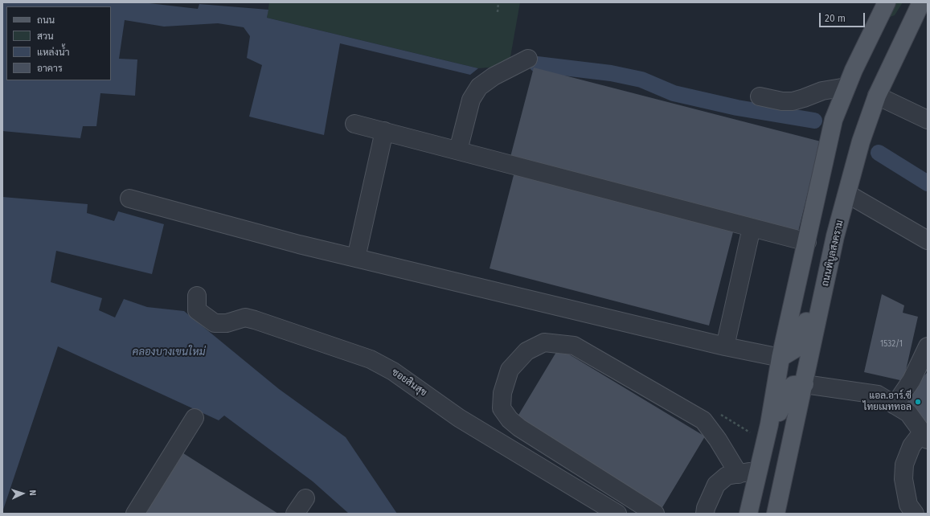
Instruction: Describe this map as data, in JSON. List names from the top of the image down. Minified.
{"streets":{"main road":["ถนนพิบูลสงคราม"],"street":["ซอยสินสุข"]},"water":["คลองบางเขนใหม่"],"places":["แอล.อาร์.ซี ไทยเมททอล"],"house_numbers":["1532/1"],"legend":["ถนน","สวน","แหล่งน้ำ","อาคาร"],"scale_bar":"20 m","north":"right"}
